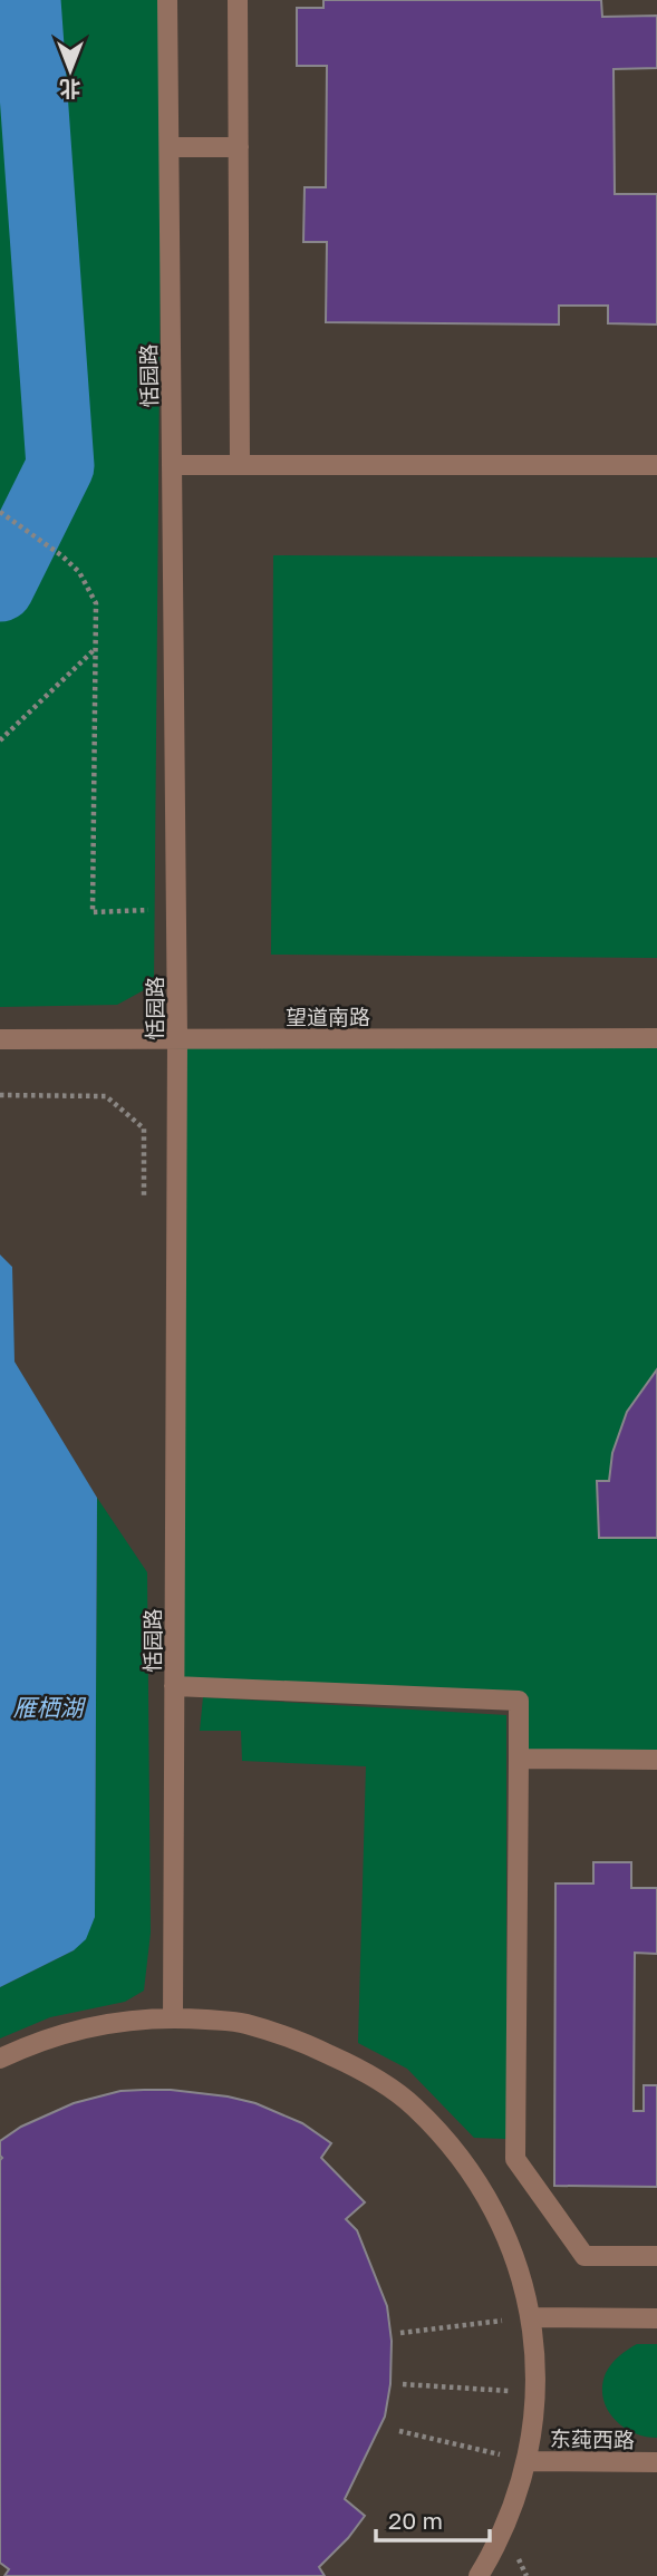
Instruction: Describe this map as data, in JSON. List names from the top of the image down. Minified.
{"streets":{"street":["恬园路","望道南路","东莼西路"]},"crossings":[["恬园路","望道南路"]],"water":["雁栖湖"],"scale_bar":"20 m","north":"bottom"}
